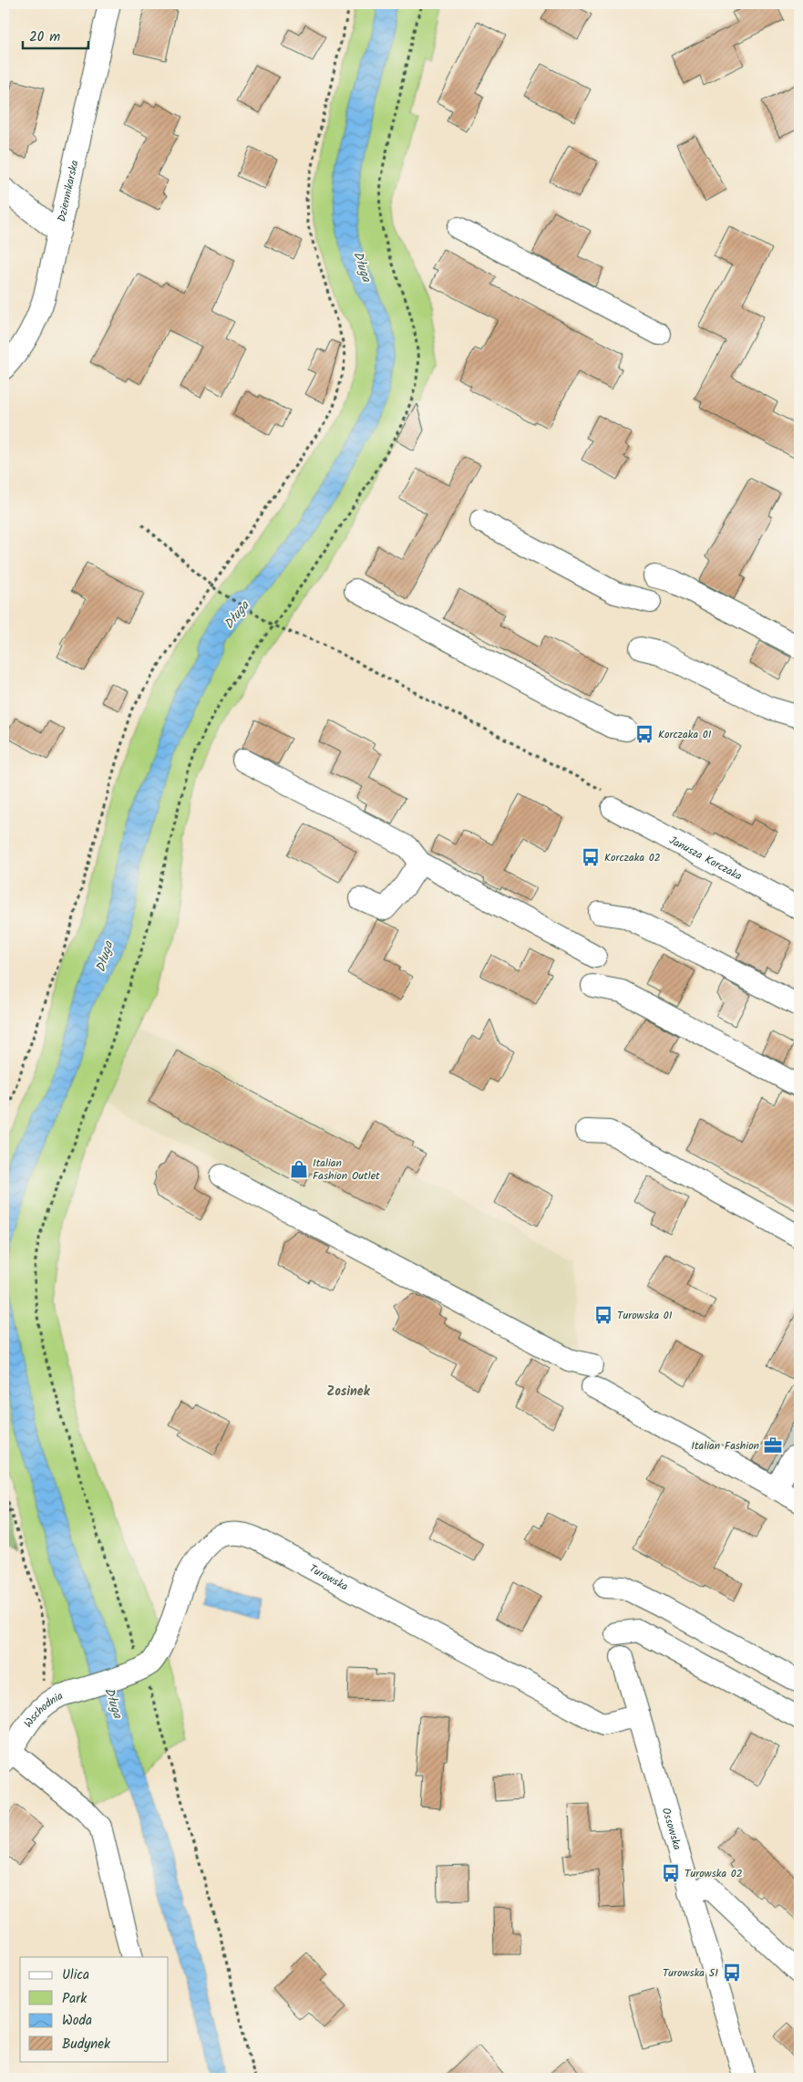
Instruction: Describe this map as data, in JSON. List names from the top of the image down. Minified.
{"streets":{"street":["Dziennikarska","Janusza Korczaka","Turowska","Wschodnia","Ossowska"]},"crossings":[["Turowska","Wschodnia"],["Turowska","Ossowska"]],"districts":["Zosinek"],"water":["Długa"],"places":{"bus stop":["Korczaka 01","Korczaka 02","Turowska 01","Turowska 02","Turowska 51"],"shop":["Italian Fashion Outlet"],"office":["Italian Fashion"]},"legend":["Ulica","Park","Woda","Budynek"],"scale_bar":"20 m"}
